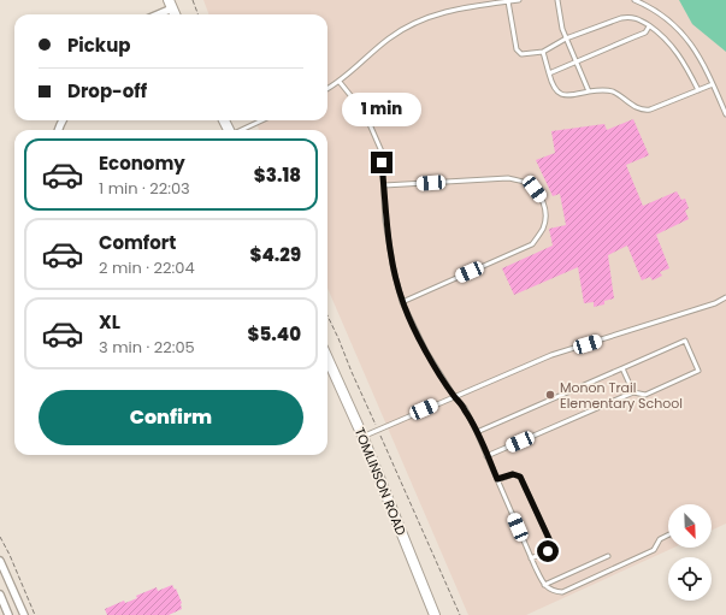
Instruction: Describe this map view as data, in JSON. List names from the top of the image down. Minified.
{"streets":{"street":["TOMLINSON ROAD"]},"places":["Monon Trail Elementary School"],"north":"bottom right","page":{"banner":["Pickup","Drop-off"],"bubble":"1 min","list":[{"name":"Economy","note":"1 min · 22:03","value":"$3.18"},{"name":"Comfort","note":"2 min · 22:04","value":"$4.29"},{"name":"XL","note":"3 min · 22:05","value":"$5.40"}],"buttons":"Confirm"}}
